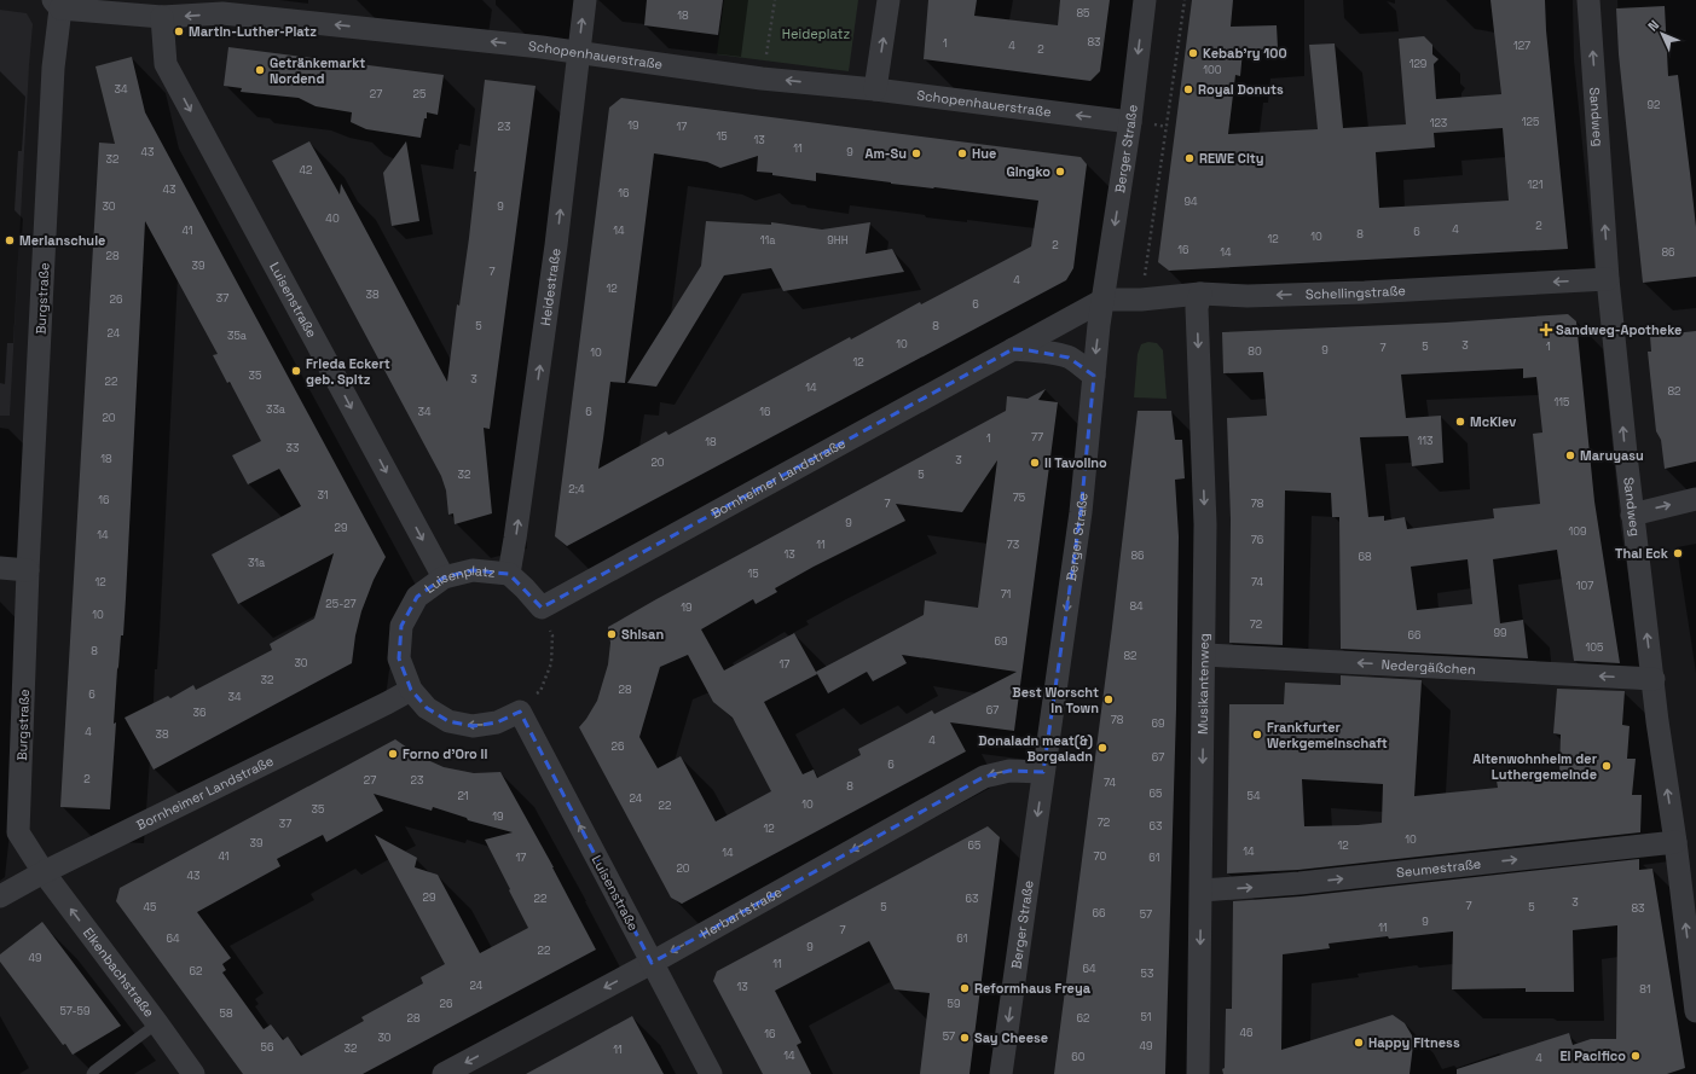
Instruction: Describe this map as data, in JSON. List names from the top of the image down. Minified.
{"streets":{"street":["Schopenhauerstraße","Sandweg","Berger Straße","Heidestraße","Schellingstraße","Burgstraße","Luisenstraße","Bornheimer Landstraße","Luisenplatz","Nedergäßchen","Musikantenweg","Seumestraße","Herbartstraße","Elkenbachstraße"]},"crossings":[["Schopenhauerstraße","Berger Straße"],["Schopenhauerstraße","Heidestraße"],["Schopenhauerstraße","Burgstraße"],["Schopenhauerstraße","Luisenstraße"],["Sandweg","Schellingstraße"],["Sandweg","Nedergäßchen"],["Sandweg","Seumestraße"],["Berger Straße","Schellingstraße"],["Berger Straße","Bornheimer Landstraße"],["Berger Straße","Herbartstraße"],["Heidestraße","Luisenstraße"],["Heidestraße","Bornheimer Landstraße"],["Heidestraße","Luisenplatz"],["Schellingstraße","Bornheimer Landstraße"],["Schellingstraße","Musikantenweg"],["Burgstraße","Bornheimer Landstraße"],["Burgstraße","Elkenbachstraße"],["Luisenstraße","Bornheimer Landstraße"],["Luisenstraße","Luisenplatz"],["Luisenstraße","Herbartstraße"],["Bornheimer Landstraße","Luisenplatz"],["Bornheimer Landstraße","Elkenbachstraße"],["Nedergäßchen","Musikantenweg"],["Musikantenweg","Seumestraße"]],"one_way":["Schopenhauerstraße","Sandweg","Berger Straße","Heidestraße","Schellingstraße","Nedergäßchen","Musikantenweg","Seumestraße","Herbartstraße","Elkenbachstraße"],"parks":["Heideplatz"],"places":{"other":["Martin-Luther-Platz","Kebab'ry 100","Getränkemarkt Nordend","Royal Donuts","Am-Su","Hue","REWE City","Gingko","Merianschule","Frieda Eckert geb. Spitz","McKiev","Maruyasu","Il Tavolino","Thai Eck","Shisan","Best Worscht in Town","Frankfurter Werkgemeinschaft","Donaladn meat(&) Borgaladn","Forno d'Oro II","Altenwohnheim der Luthergemeinde","Reformhaus Freya","Say Cheese","Happy Fitness","El Pacifico"],"health":["Sandweg-Apotheke"]},"house_numbers":["85","18","83","1","4","127","2","129","100","34","27","25","92","125","123","19","23","17","15","13","11","43","9","32","42","121","43","16","94","30","9","40","2","4","41","14","6","8","10","12","11a","9HH","2","16","14","86","28","39","7","4","12","38","37","26","6","5","8","24","35a","10","3","5","1","7","9","80","10","12","35","3","22","14","82","115","33a","34","6","16","20","77","1","113","18","33","18","3","20","32","5","2;4","31","75","16","7","78","9","29","109","14","76","11","73","13","86","68","31a","15","12","74","107","71","25-27","84","19","10","72","99","66","69","105","8","82","30","17","32","28","6","34","67","36","78","69","4","38","4","26","67","6","2","27","23","74","8","65","21","54","24","10","22","35","19","72","37","63","12","10","39","65","12","14","14","41","70","17","61","20","43","29","22","63","3","7","45","5","5","83","66","57","9","11","7","64","61","9","22","49","11","64","62","53","24","13","81","26","59","57-59","58","51","28","62","46","16","57","30","49","56","32","11","14","60","4"],"north":"top left"}
